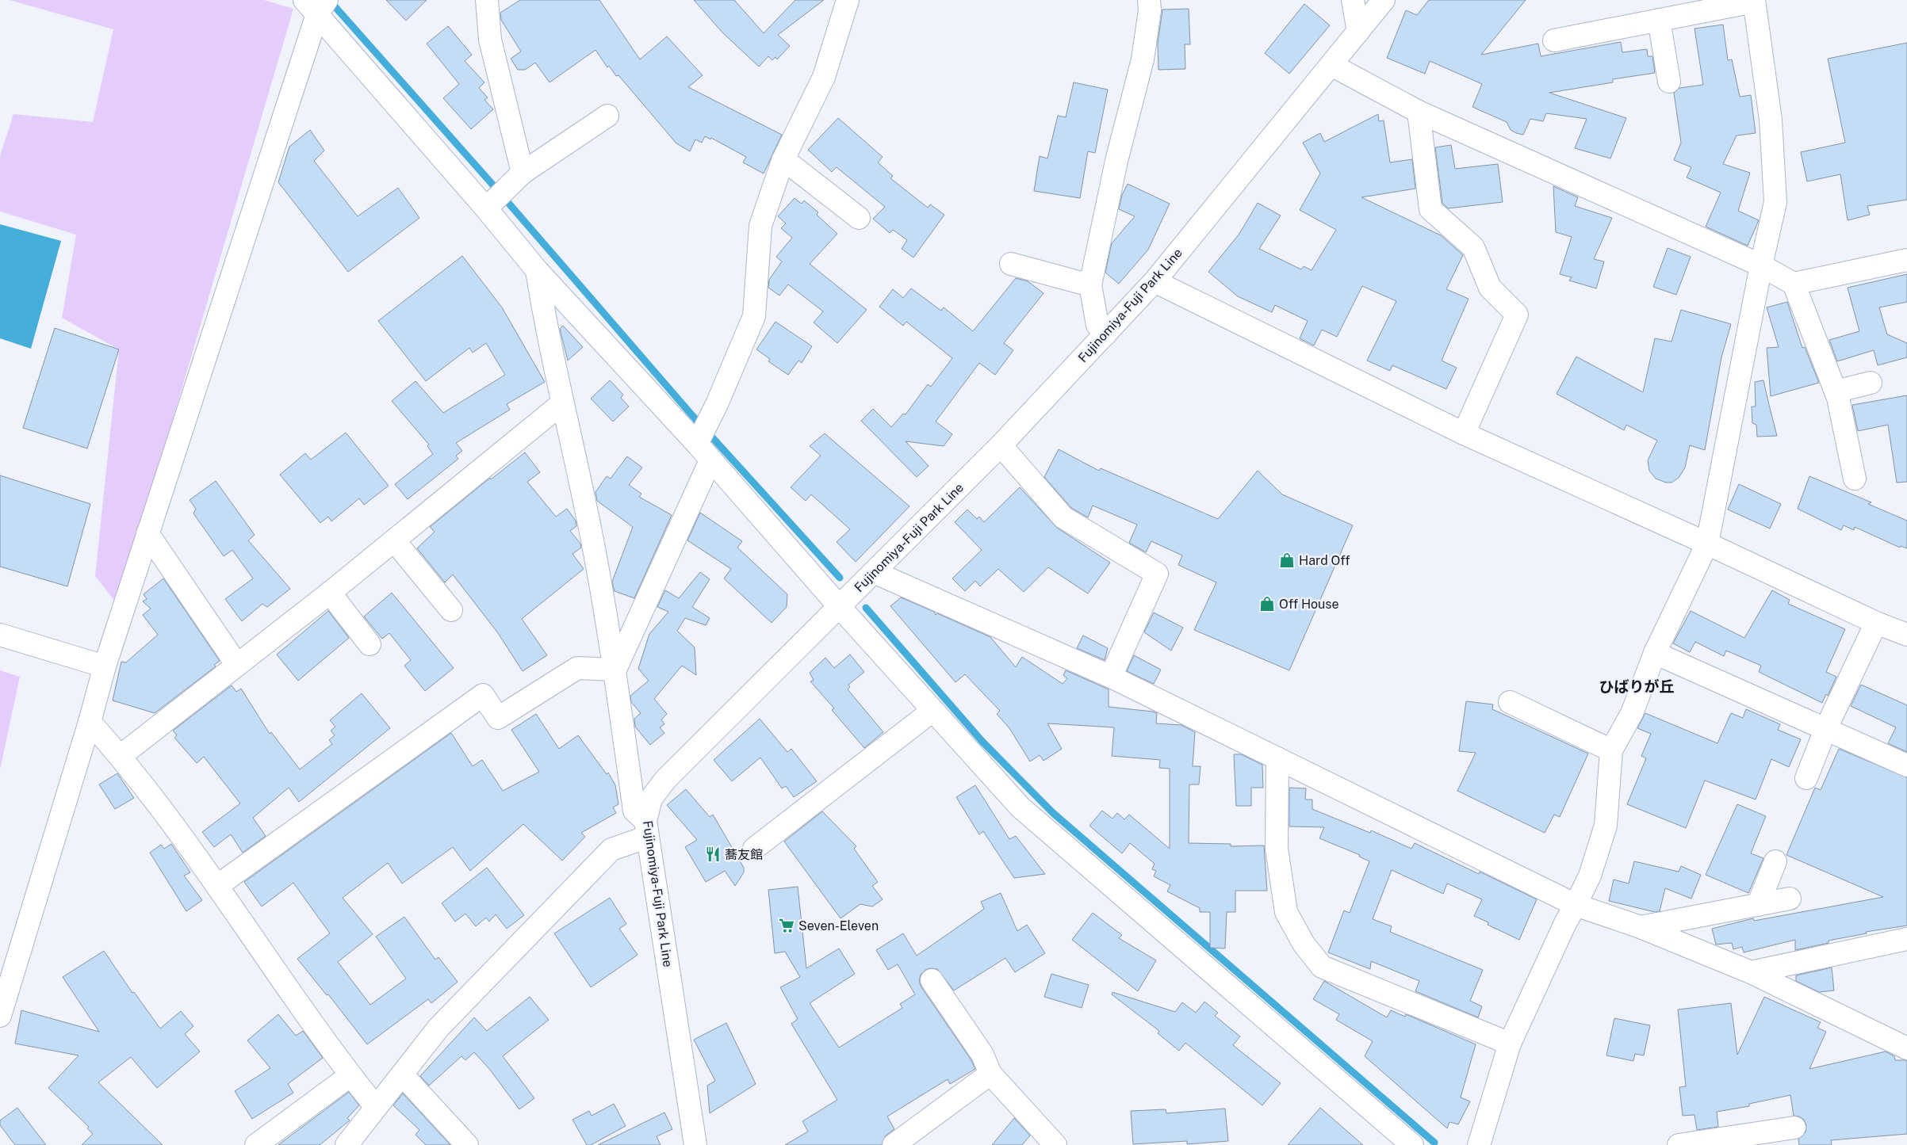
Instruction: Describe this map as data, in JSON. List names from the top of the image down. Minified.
{"streets":{"street":["Fujinomiya-Fuji Park Line"]},"districts":["ひばりが丘"],"places":{"shop":["Hard Off","Off House"],"restaurant":["蕎友館"],"supermarket":["Seven-Eleven"]}}
